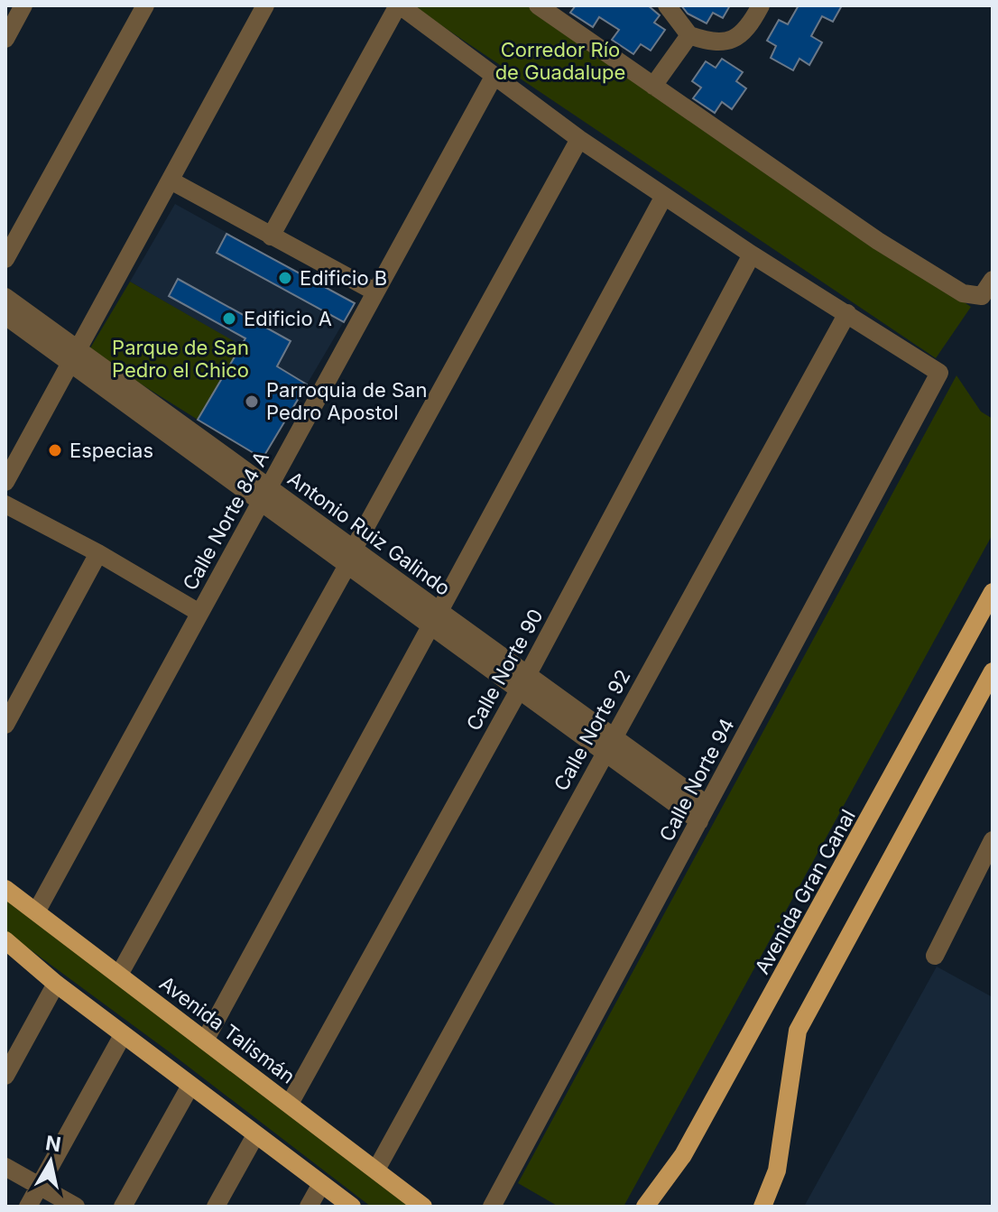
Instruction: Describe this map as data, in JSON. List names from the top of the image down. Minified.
{"streets":{"main road":["Avenida Gran Canal","Avenida Talismán"],"street":["Calle Norte 84 A","Antonio Ruiz Galindo","Calle Norte 90","Calle Norte 92","Calle Norte 94"]},"crossings":[["Calle Norte 84 A","Antonio Ruiz Galindo"],["Calle Norte 84 A","Avenida Talismán"],["Antonio Ruiz Galindo","Calle Norte 90"],["Antonio Ruiz Galindo","Calle Norte 92"],["Antonio Ruiz Galindo","Calle Norte 94"],["Calle Norte 90","Avenida Talismán"],["Calle Norte 92","Calle Norte 94"],["Calle Norte 92","Avenida Talismán"]],"parks":["Corredor Río de Guadalupe","Parque de San Pedro el Chico"],"places":["Edificio B","Edificio A","Parroquia de San Pedro Apostol","Especias"],"north":"top"}
